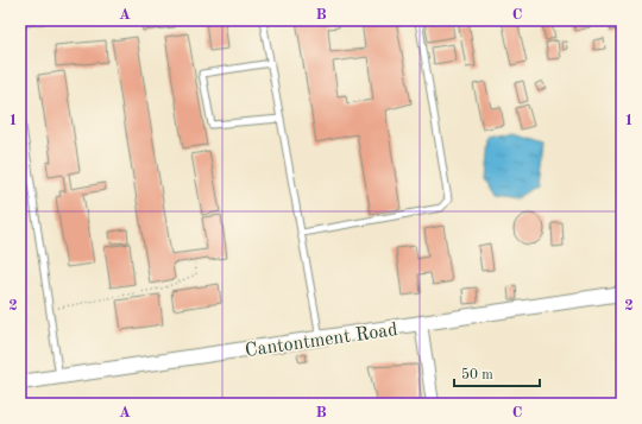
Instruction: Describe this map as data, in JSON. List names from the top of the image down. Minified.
{"streets":{"street":["Cantontment Road"]},"scale_bar":"50 m","grid":{"columns":["A","B","C"],"rows":["1","2"]}}
